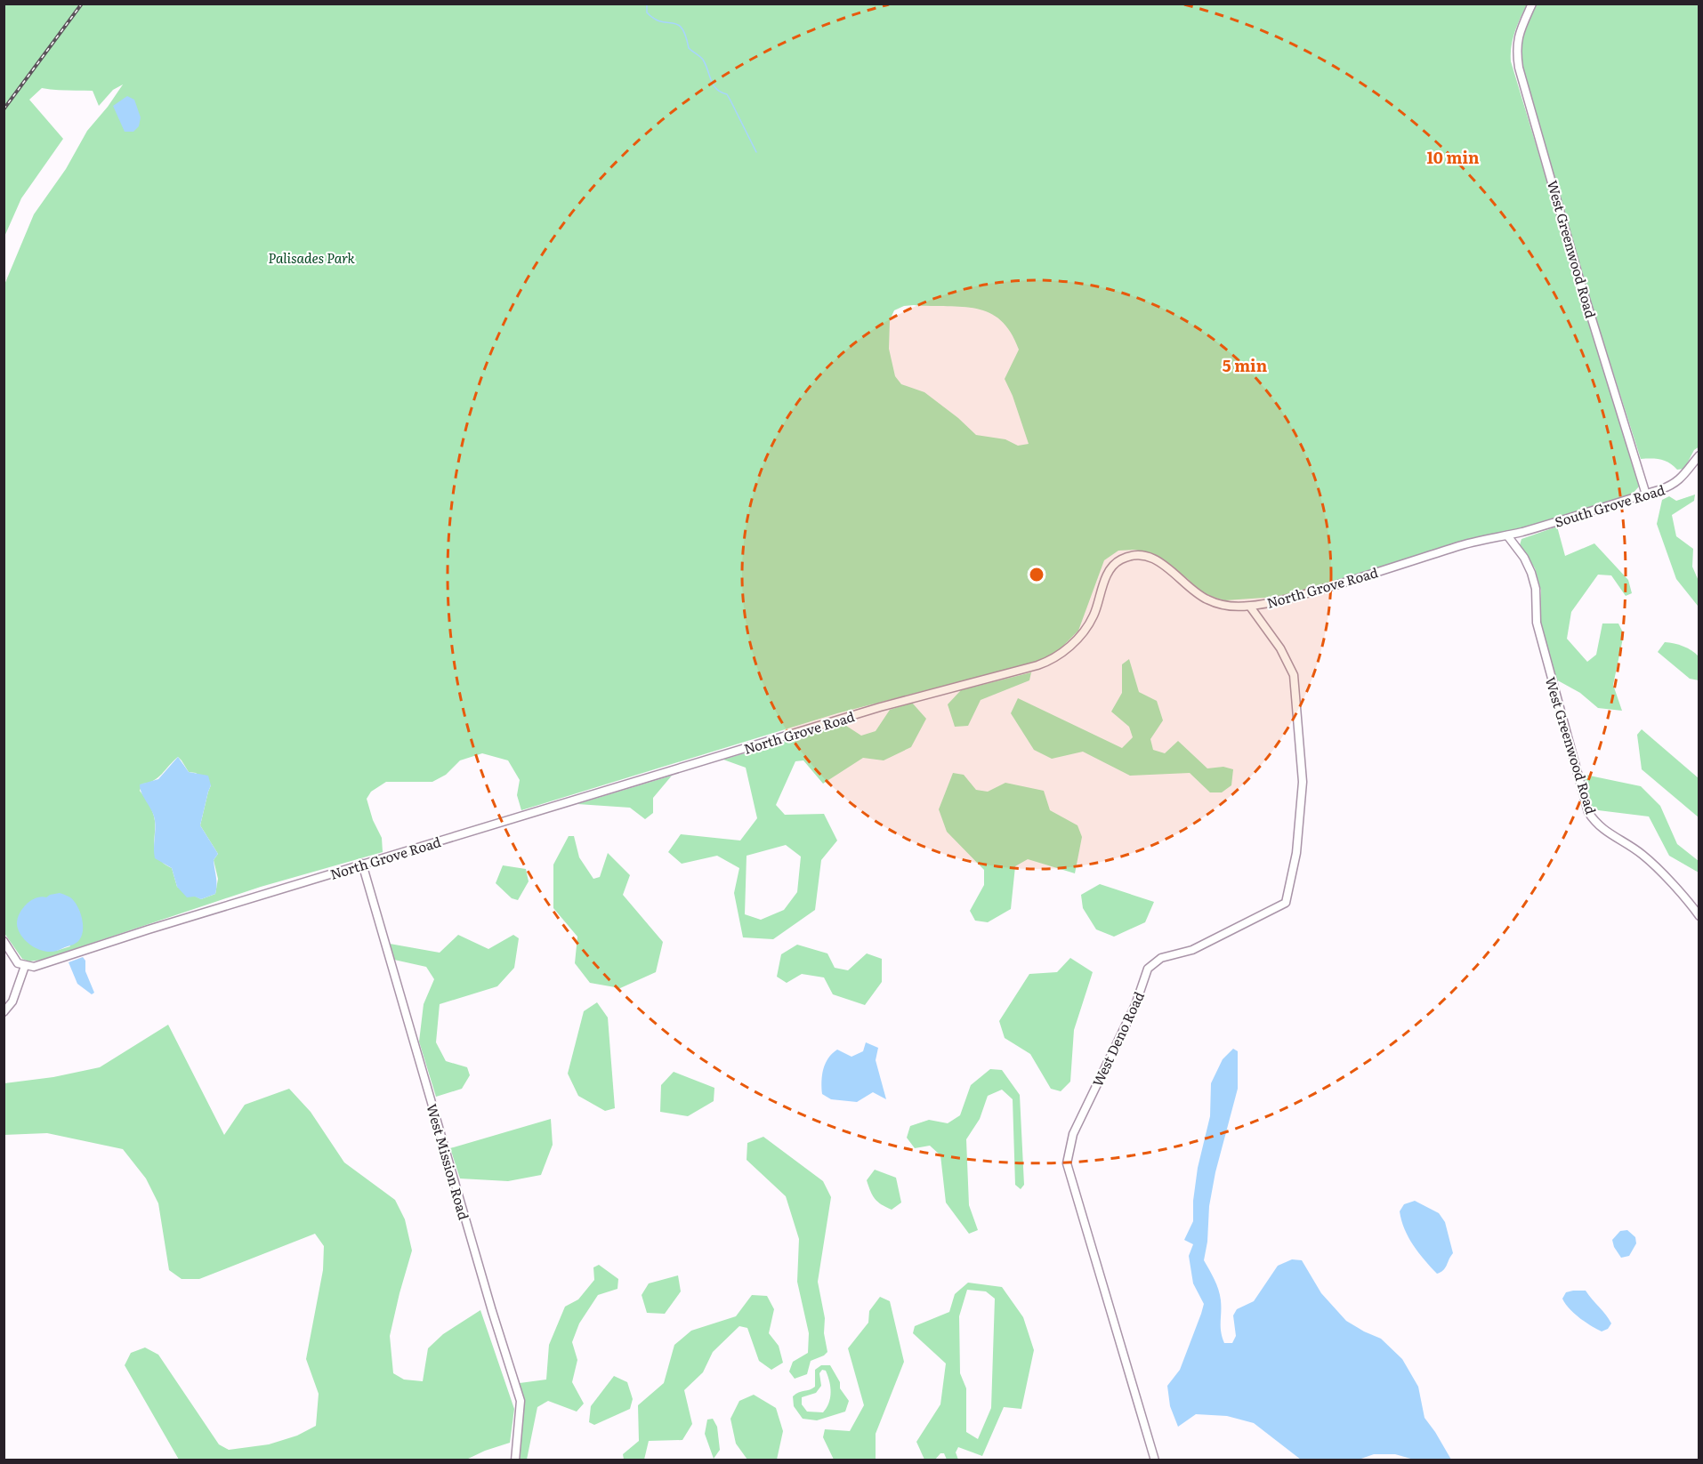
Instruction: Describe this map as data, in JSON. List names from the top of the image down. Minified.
{"streets":{"street":["West Greenwood Road","South Grove Road","North Grove Road","West Deno Road","West Mission Road"]},"crossings":[["West Greenwood Road","South Grove Road"],["West Greenwood Road","North Grove Road"],["South Grove Road","North Grove Road"],["North Grove Road","West Deno Road"],["North Grove Road","West Mission Road"]],"parks":["Palisades Park"],"rings":["10 min","5 min"]}
